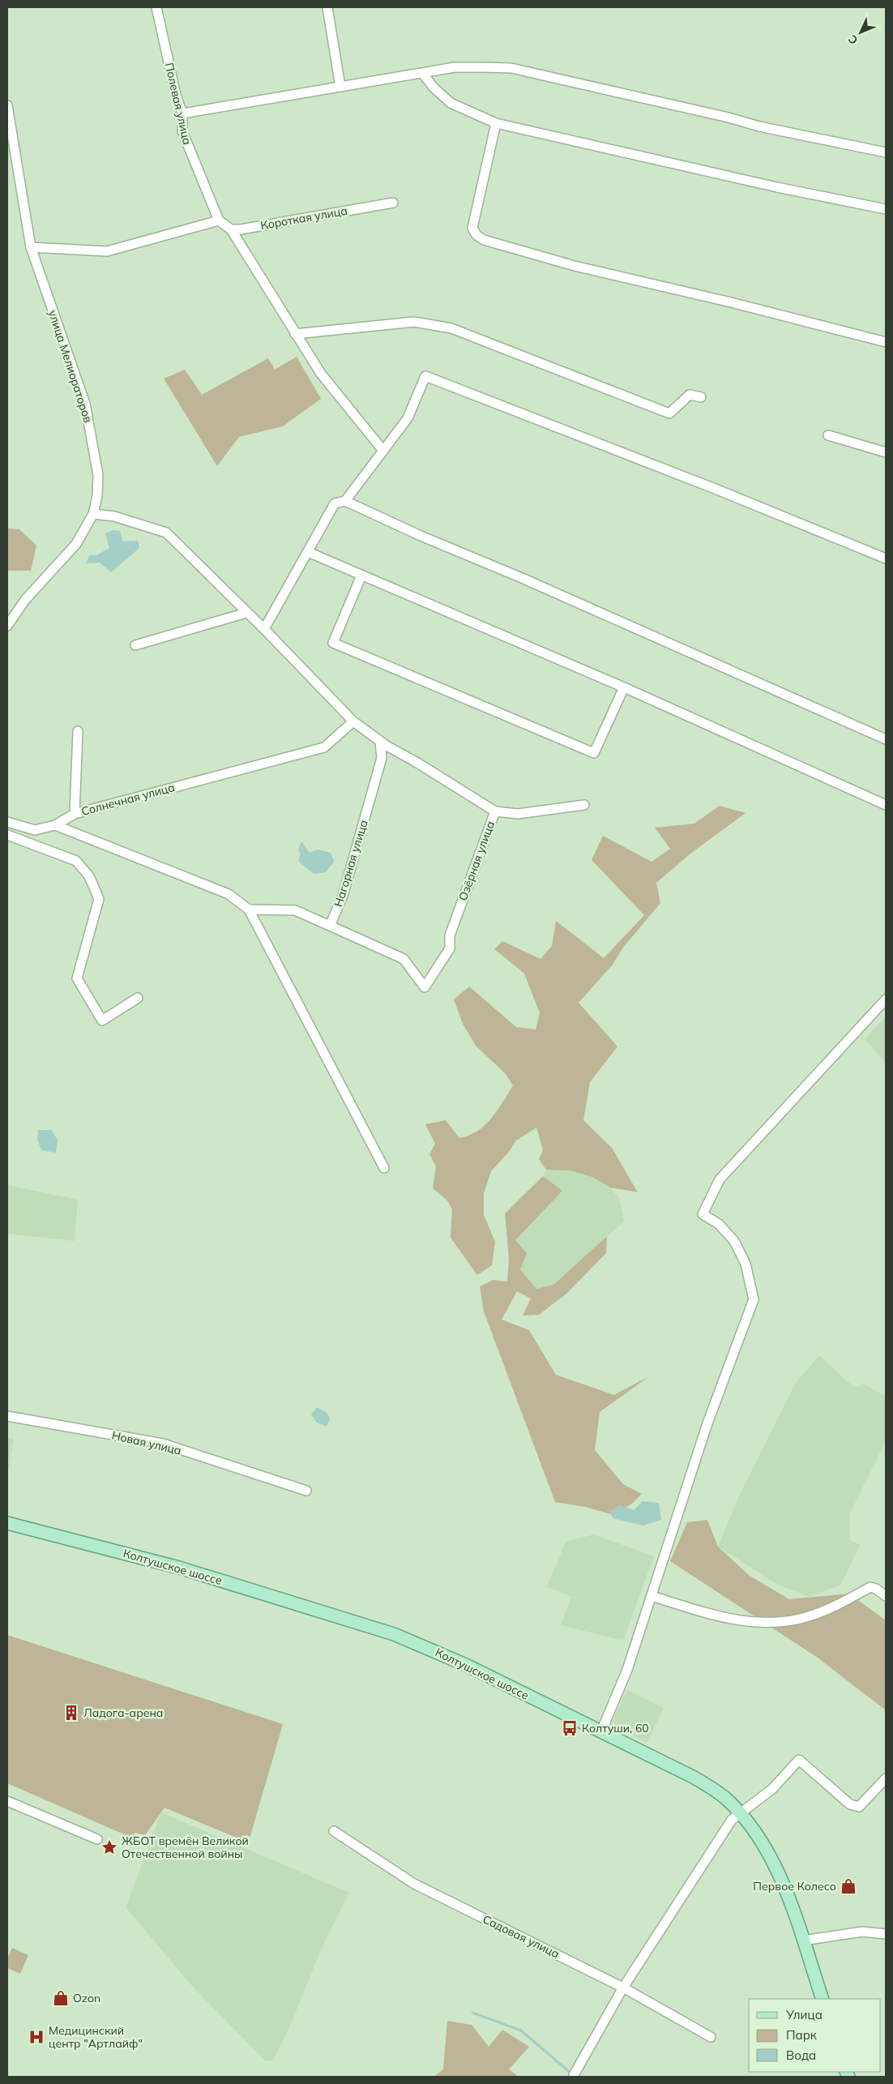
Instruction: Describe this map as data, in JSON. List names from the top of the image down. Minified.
{"streets":{"main road":["Колтушское шоссе"],"street":["Полевая улица","Короткая улица","улица Мелиораторов","Солнечная улица","Озёрная улица","Нагорная улица","Новая улица","Садовая улица"]},"crossings":[["улица Мелиораторов","Озёрная улица"],["Солнечная улица","Озёрная улица"],["Озёрная улица","Нагорная улица"]],"places":{"building":["Ладога-арена"],"bus stop":["Колтуши, 60"],"place":["ЖБОТ времён Великой Отечественной войны"],"shop":["Первое Колесо","Ozon"],"hospital":["Медицинский центр \"Артлайф\""]},"legend":["Улица","Парк","Вода"],"north":"bottom left"}
